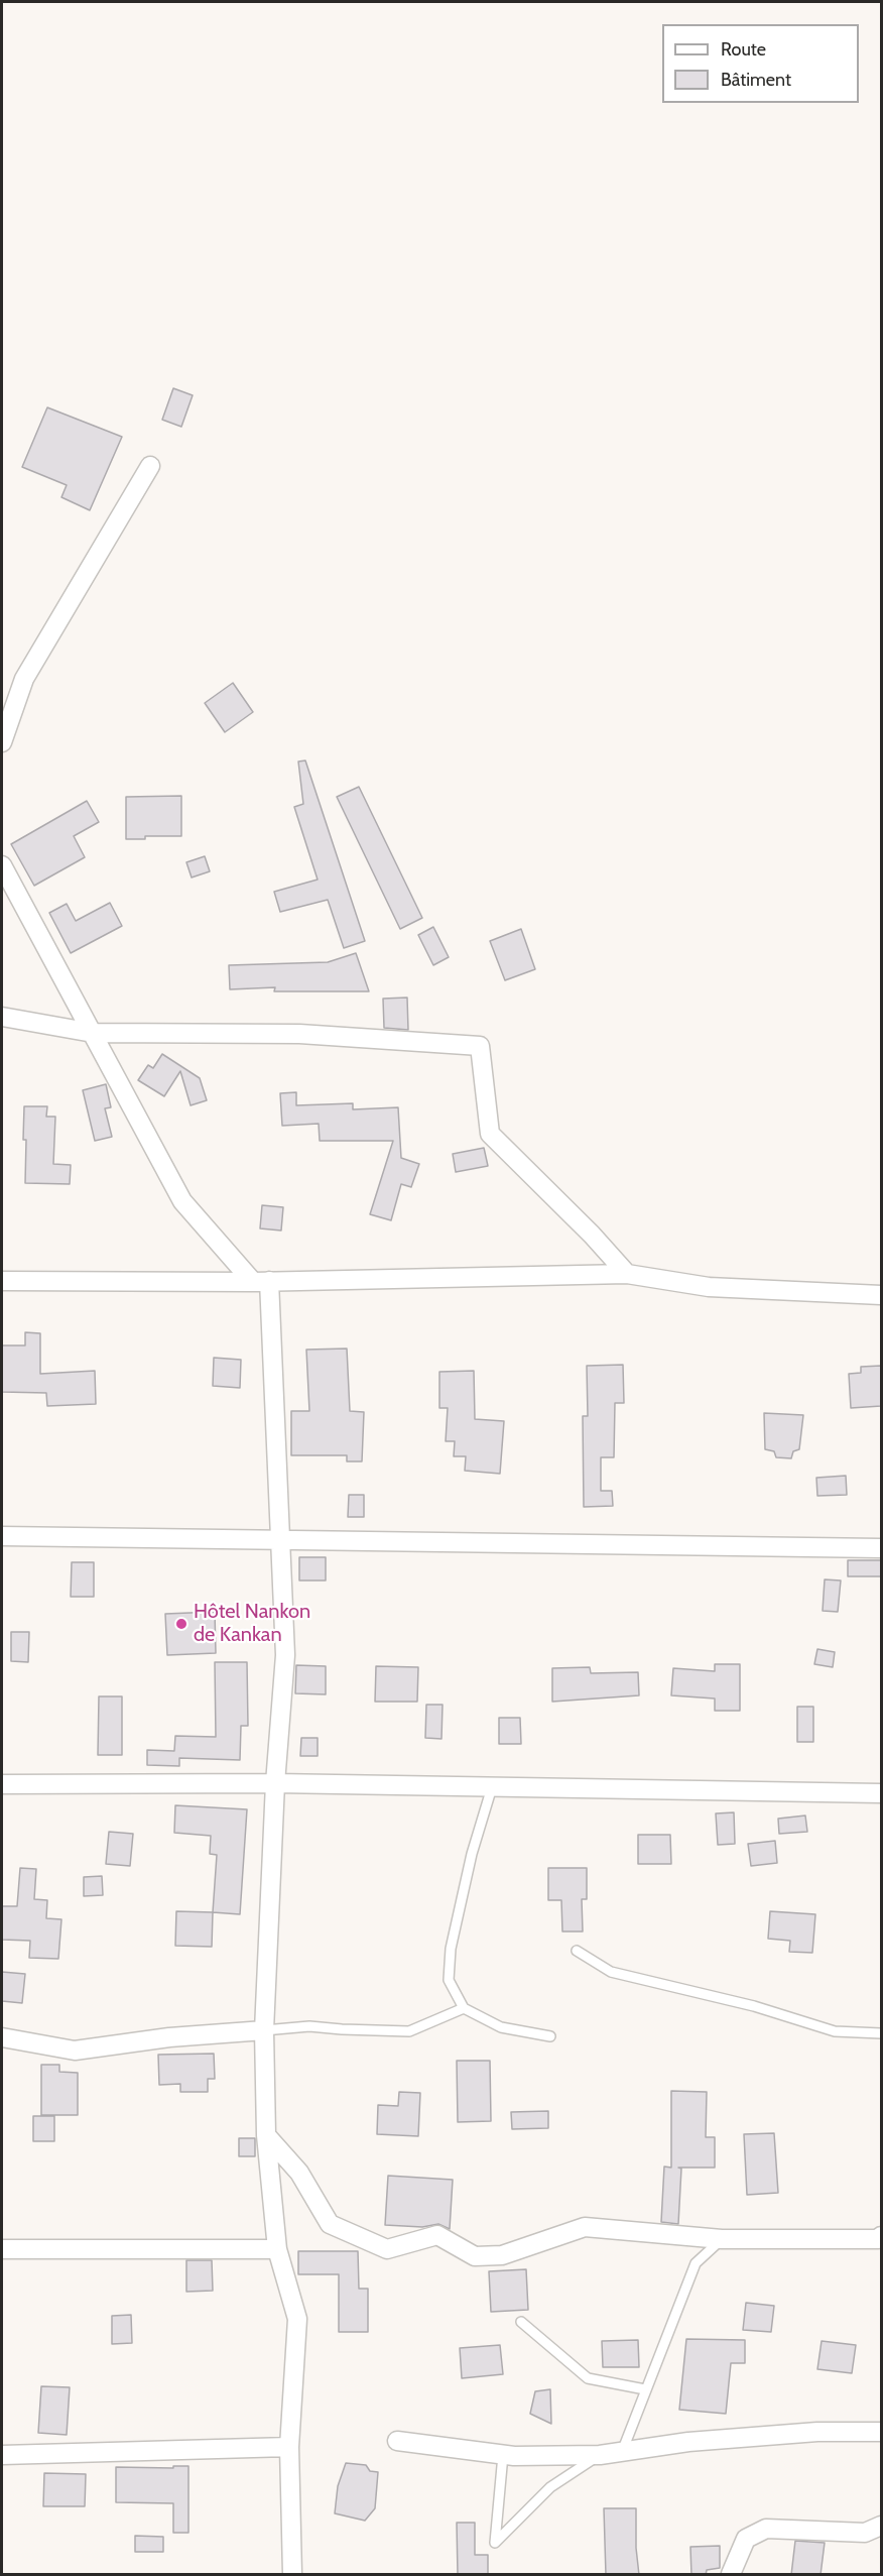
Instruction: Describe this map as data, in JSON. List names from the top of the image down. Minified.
{"places":["Hôtel Nankon de Kankan"],"legend":["Route","Bâtiment"]}
